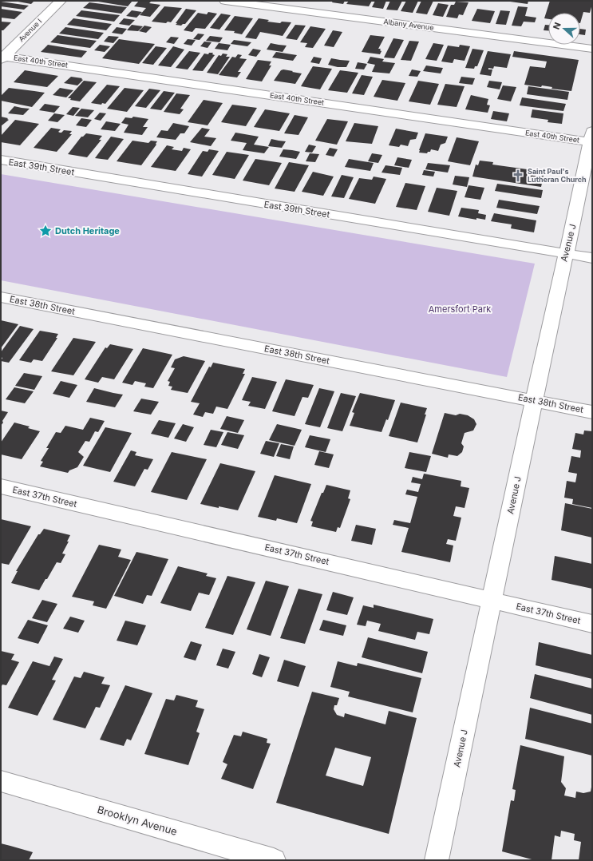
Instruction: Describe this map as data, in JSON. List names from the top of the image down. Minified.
{"streets":{"street":["Albany Avenue","Avenue I","East 40th Street","East 39th Street","Avenue J","East 38th Street","East 37th Street","Brooklyn Avenue"]},"crossings":[["Avenue I","East 40th Street"],["East 40th Street","Avenue J"],["East 39th Street","Avenue J"],["Avenue J","East 38th Street"],["Avenue J","East 37th Street"]],"parks":["Amersfort Park"],"places":{"church":["Saint Paul's Lutheran Church"],"place":["Dutch Heritage"]},"north":"left"}
